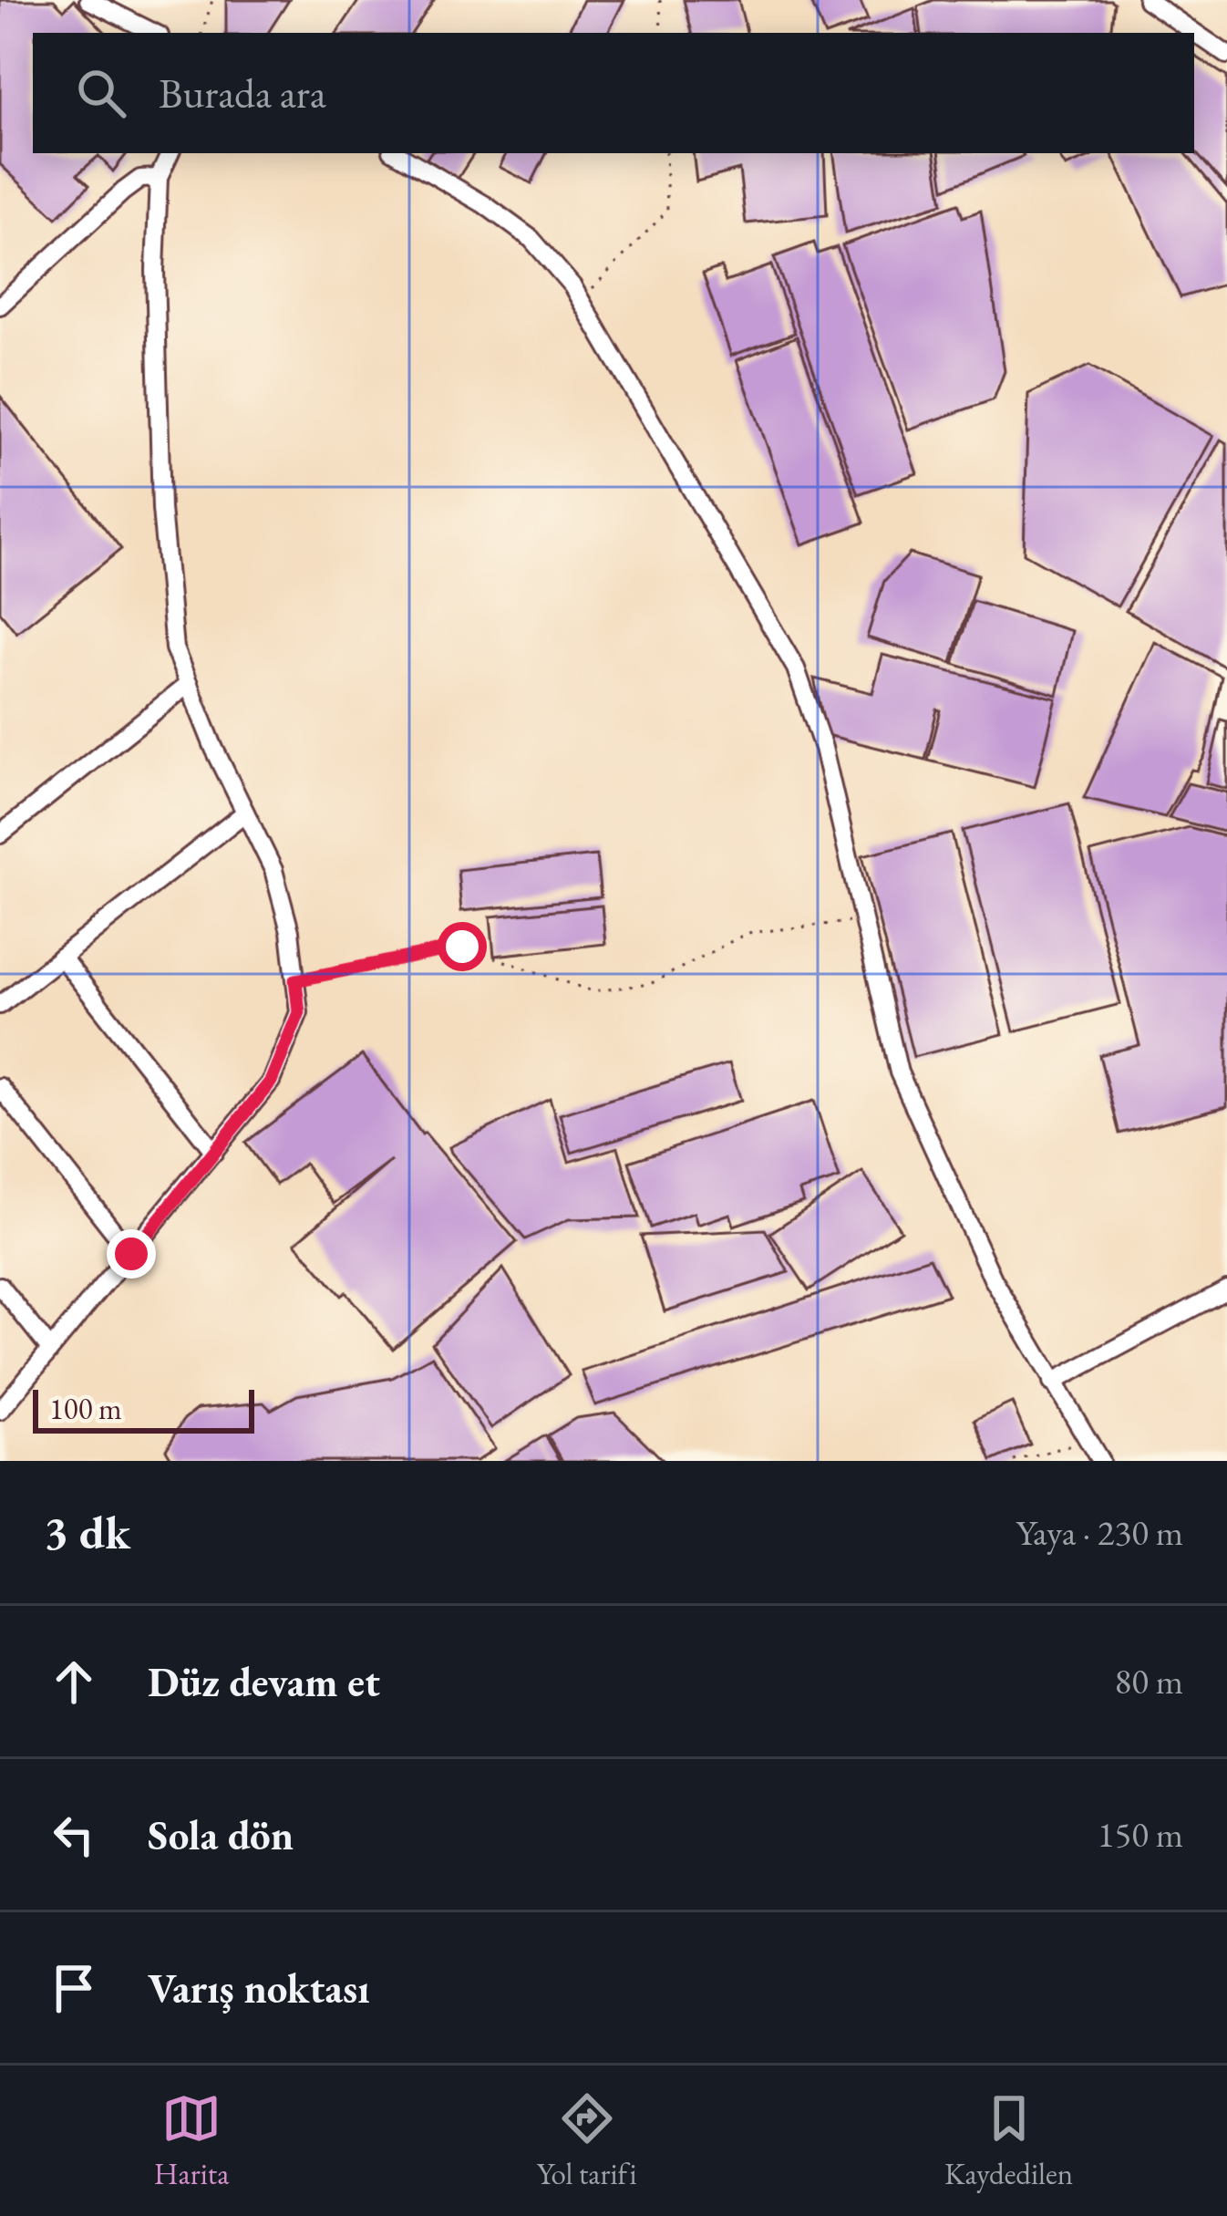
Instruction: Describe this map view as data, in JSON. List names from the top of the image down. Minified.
{"scale_bar":"100 m","page":{"search":"Burada ara","scale":"100 m","heading":["3 dk","Yaya · 230 m"],"list":[["Düz devam et","80 m"],["Sola dön","150 m"],"Varış noktası"],"nav":["Harita","Yol tarifi","Kaydedilen"]}}
